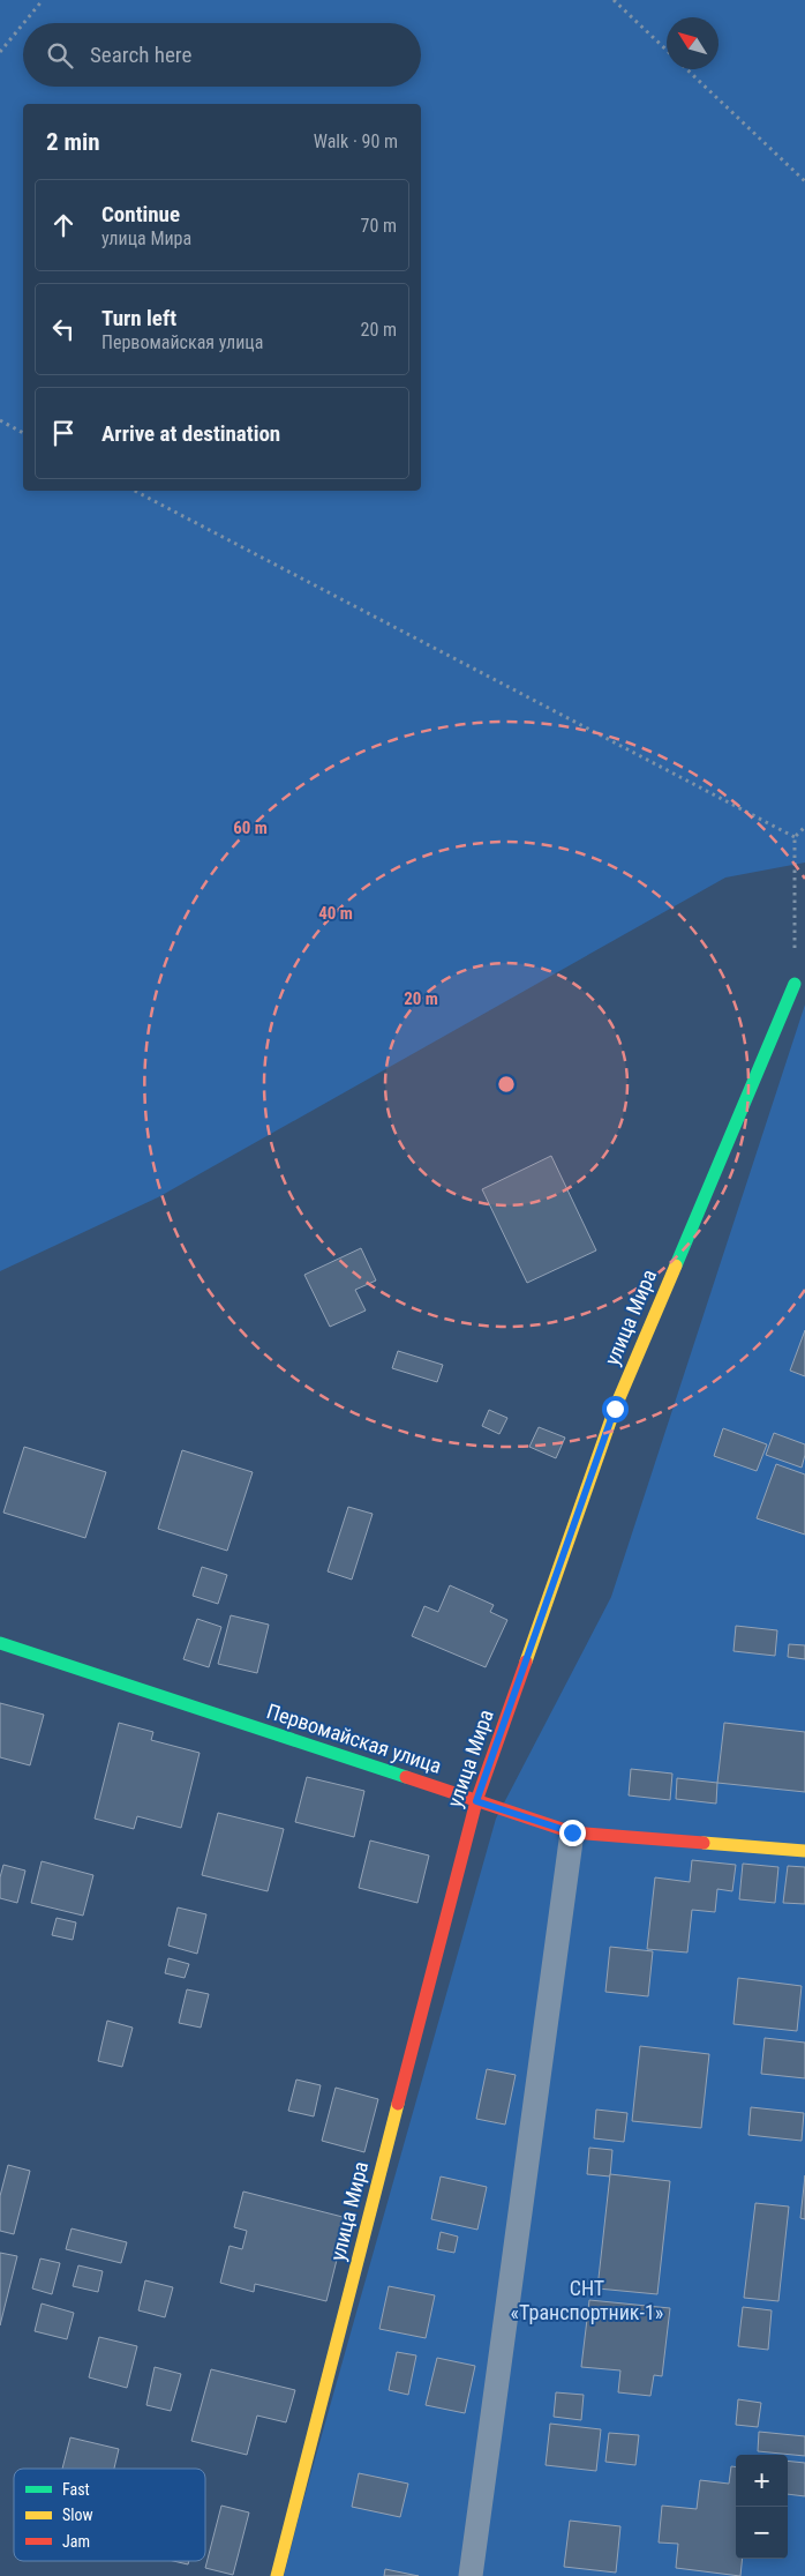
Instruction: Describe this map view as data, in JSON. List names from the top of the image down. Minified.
{"streets":{"street":["улица Мира","Первомайская улица"]},"crossings":[["улица Мира","Первомайская улица"]],"parks":["СНТ «Транспортник-1»"],"legend":["Fast","Slow","Jam"],"north":"top left","page":{"search":"Search here","heading":["2 min","Walk · 90 m"],"list":[["Continue","улица Мира","70 m"],["Turn left","Первомайская улица","20 m"],"Arrive at destination"],"map_buttons":["+","−"]},"rings":["60 m","40 m","20 m"]}
